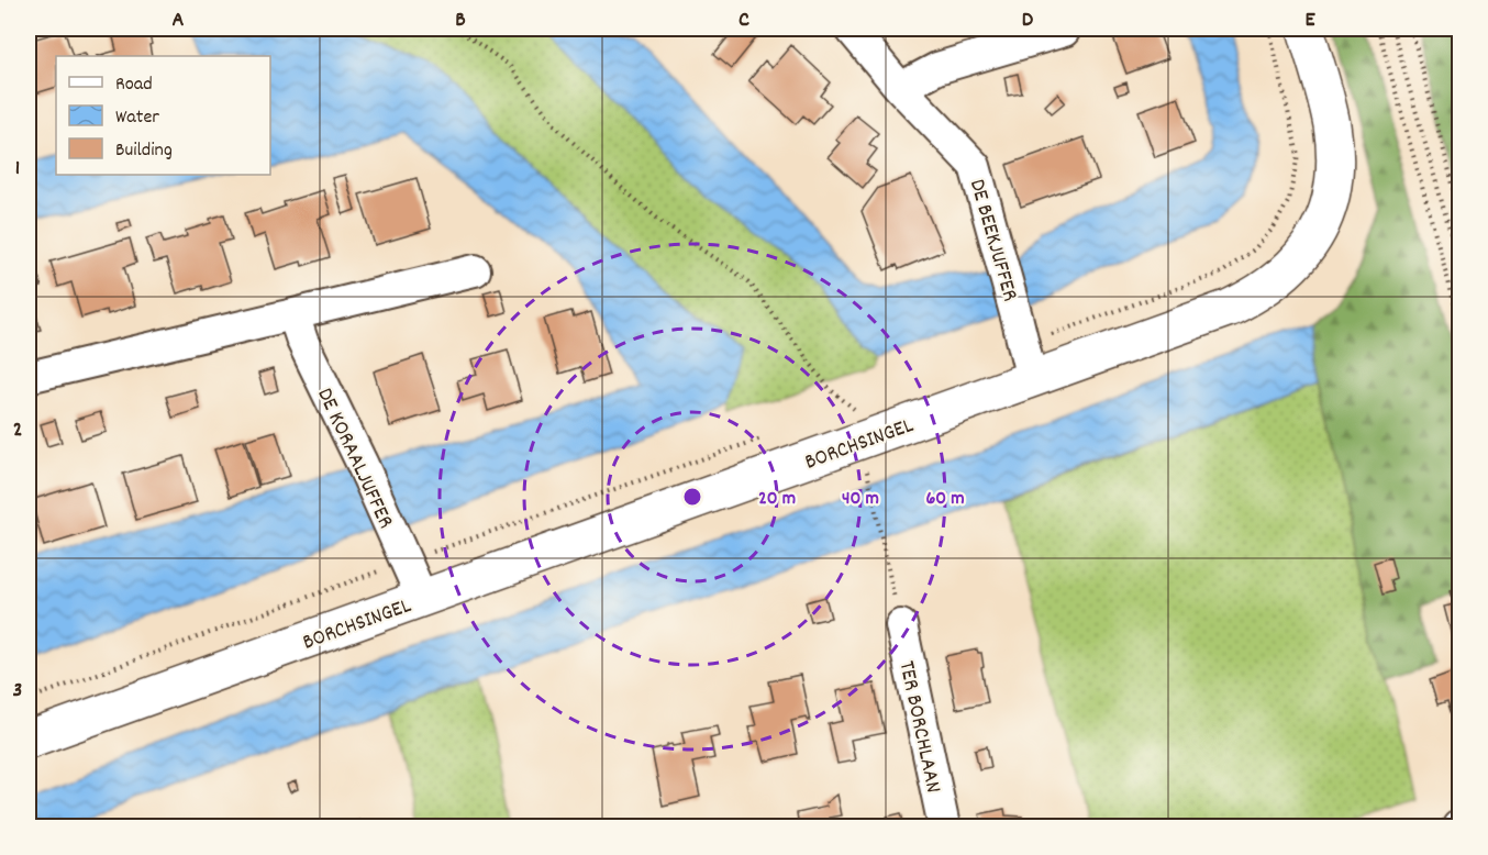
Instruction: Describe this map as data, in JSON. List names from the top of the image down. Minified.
{"streets":{"main road":["BORCHSINGEL"],"street":["DE BEEKJUFFER","DE KORAALJUFFER","TER BORCHLAAN"]},"crossings":[["DE BEEKJUFFER","BORCHSINGEL"],["BORCHSINGEL","DE KORAALJUFFER"]],"legend":["Road","Water","Building"],"grid":{"columns":["A","B","C","D","E"],"rows":["1","2","3"]},"rings":["20 m","40 m","60 m"]}
